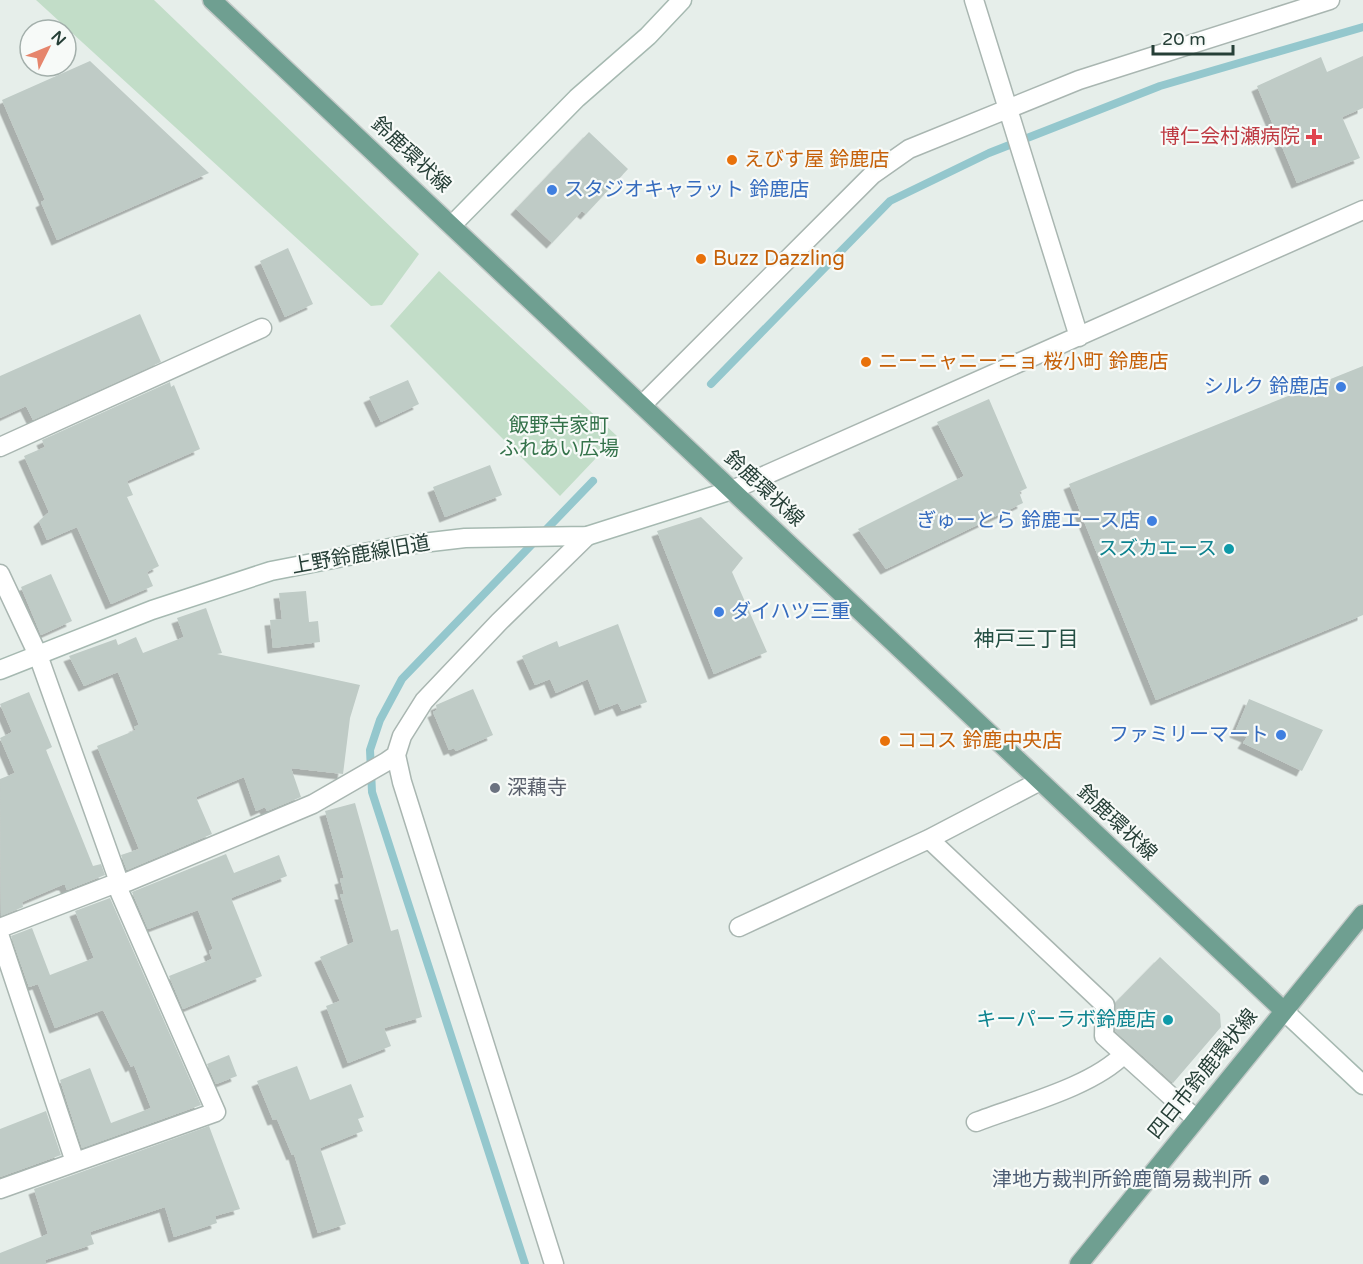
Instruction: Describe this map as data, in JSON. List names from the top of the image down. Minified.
{"streets":{"main road":["鈴鹿環状線","四日市鈴鹿環状線"],"street":["上野鈴鹿線旧道"]},"crossings":[["鈴鹿環状線","上野鈴鹿線旧道"],["鈴鹿環状線","四日市鈴鹿環状線"]],"districts":["神戸三丁目"],"parks":["飯野寺家町 ふれあい広場"],"places":{"health":["博仁会村瀬病院"],"other":["えびす屋 鈴鹿店","スタジオキャラット 鈴鹿店","Buzz Dazzling","ニーニャニーニョ 桜小町 鈴鹿店","シルク 鈴鹿店","ぎゅーとら 鈴鹿エース店","スズカエース","ダイハツ三重","ファミリーマート","ココス 鈴鹿中央店","深藕寺","キーパーラボ鈴鹿店","津地方裁判所鈴鹿簡易裁判所"]},"scale_bar":"20 m","north":"top right"}
